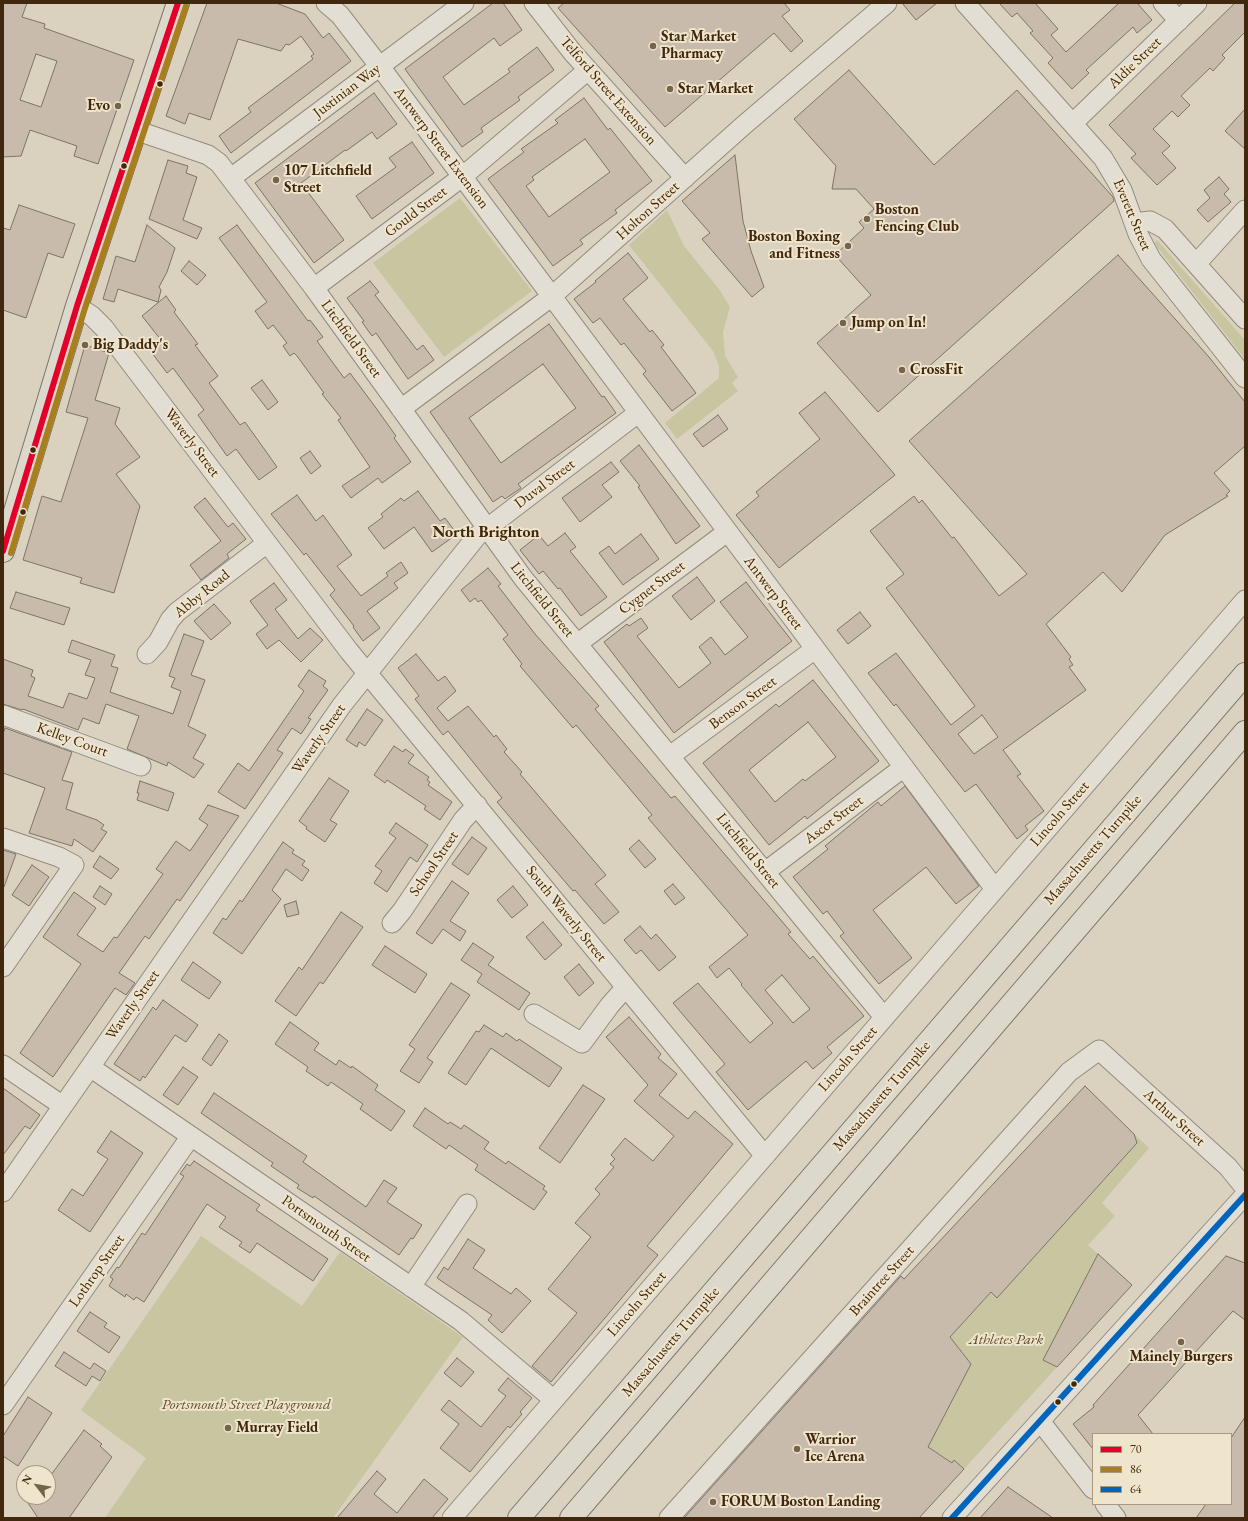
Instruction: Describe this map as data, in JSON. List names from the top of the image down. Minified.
{"streets":{"main road":["Massachusetts Turnpike"],"street":["Aldie Street","Justinian Way","Telford Street Extension","Antwerp Street Extension","Holton Street","Gould Street","Everett Street","Litchfield Street","Waverly Street","Duval Street","Cygnet Street","Antwerp Street","Abby Road","Benson Street","Kelley Court","Lincoln Street","Ascot Street","School Street","South Waverly Street","Arthur Street","Portsmouth Street","Lothrop Street","Braintree Street"]},"crossings":[["Aldie Street","Everett Street"],["Justinian Way","Antwerp Street Extension"],["Justinian Way","Litchfield Street"],["Telford Street Extension","Holton Street"],["Telford Street Extension","Gould Street"],["Antwerp Street Extension","Holton Street"],["Antwerp Street Extension","Gould Street"],["Antwerp Street Extension","Antwerp Street"],["Holton Street","Litchfield Street"],["Holton Street","Antwerp Street"],["Gould Street","Litchfield Street"],["Litchfield Street","Duval Street"],["Litchfield Street","Cygnet Street"],["Litchfield Street","Benson Street"],["Litchfield Street","Lincoln Street"],["Litchfield Street","Ascot Street"],["Waverly Street","Duval Street"],["Waverly Street","Abby Road"],["Waverly Street","South Waverly Street"],["Waverly Street","Portsmouth Street"],["Duval Street","Antwerp Street"],["Duval Street","South Waverly Street"],["Cygnet Street","Antwerp Street"],["Antwerp Street","Benson Street"],["Antwerp Street","Lincoln Street"],["Antwerp Street","Ascot Street"],["Lincoln Street","South Waverly Street"],["Lincoln Street","Portsmouth Street"],["School Street","South Waverly Street"],["Arthur Street","Braintree Street"],["Portsmouth Street","Lothrop Street"]],"districts":["North Brighton"],"parks":["Athletes Park","Portsmouth Street Playground"],"places":["Star Market Pharmacy","Star Market","Evo","107 Litchfield Street","Boston Fencing Club","Boston Boxing and Fitness","Jump on In!","Big Daddy's","CrossFit","Mainely Burgers","Murray Field","Warrior Ice Arena","FORUM Boston Landing"],"lines":["transit line 70","transit line 86","transit line 64"],"legend":["70","86","64"],"north":"top left"}
